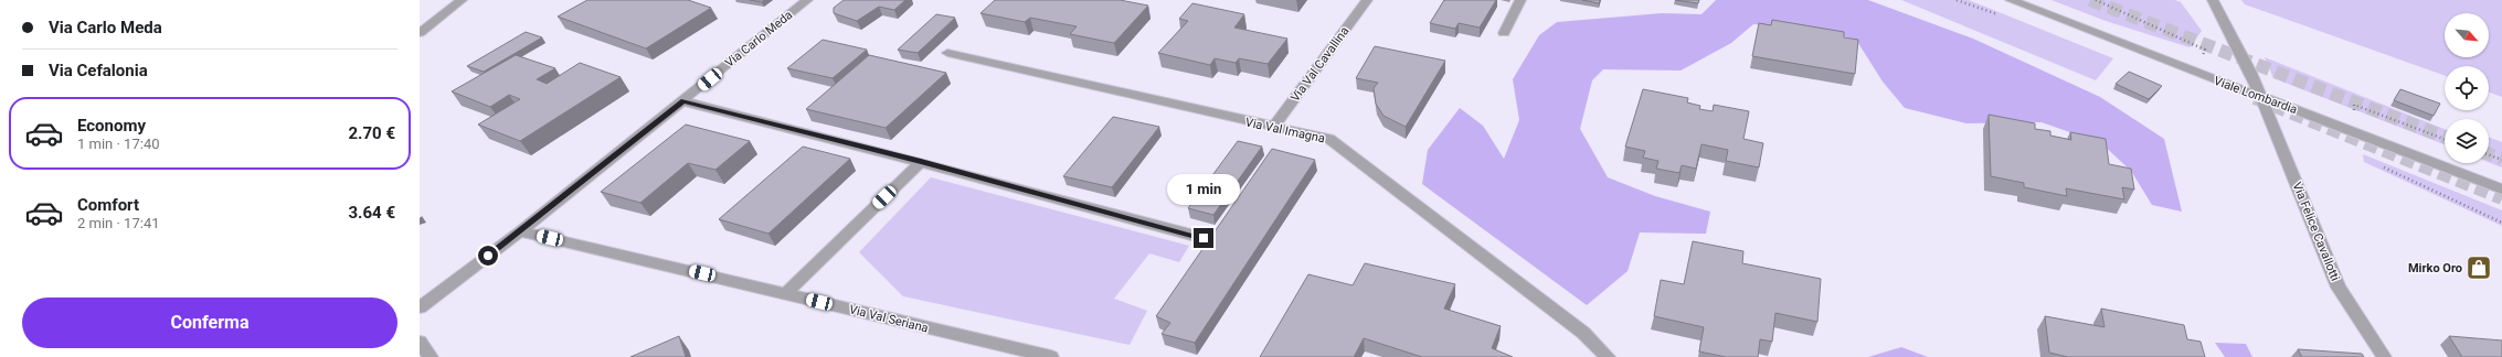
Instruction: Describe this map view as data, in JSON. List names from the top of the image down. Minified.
{"streets":{"street":["Via Carlo Meda","Via Val Cavallina","Viale Lombardia","Via Val Imagna","Via Felice Cavallotti","Via Val Seriana"]},"crossings":[["Via Carlo Meda","Via Val Seriana"],["Via Val Cavallina","Via Val Imagna"],["Viale Lombardia","Via Felice Cavallotti"]],"places":{"shop":["Mirko Oro"]},"north":"bottom right","page":{"banner":["Via Carlo Meda","Via Cefalonia"],"list":[{"name":"Economy","note":"1 min · 17:40","value":"2.70 €"},{"name":"Comfort","note":"2 min · 17:41","value":"3.64 €"}],"bubble":"1 min","buttons":"Conferma"}}
